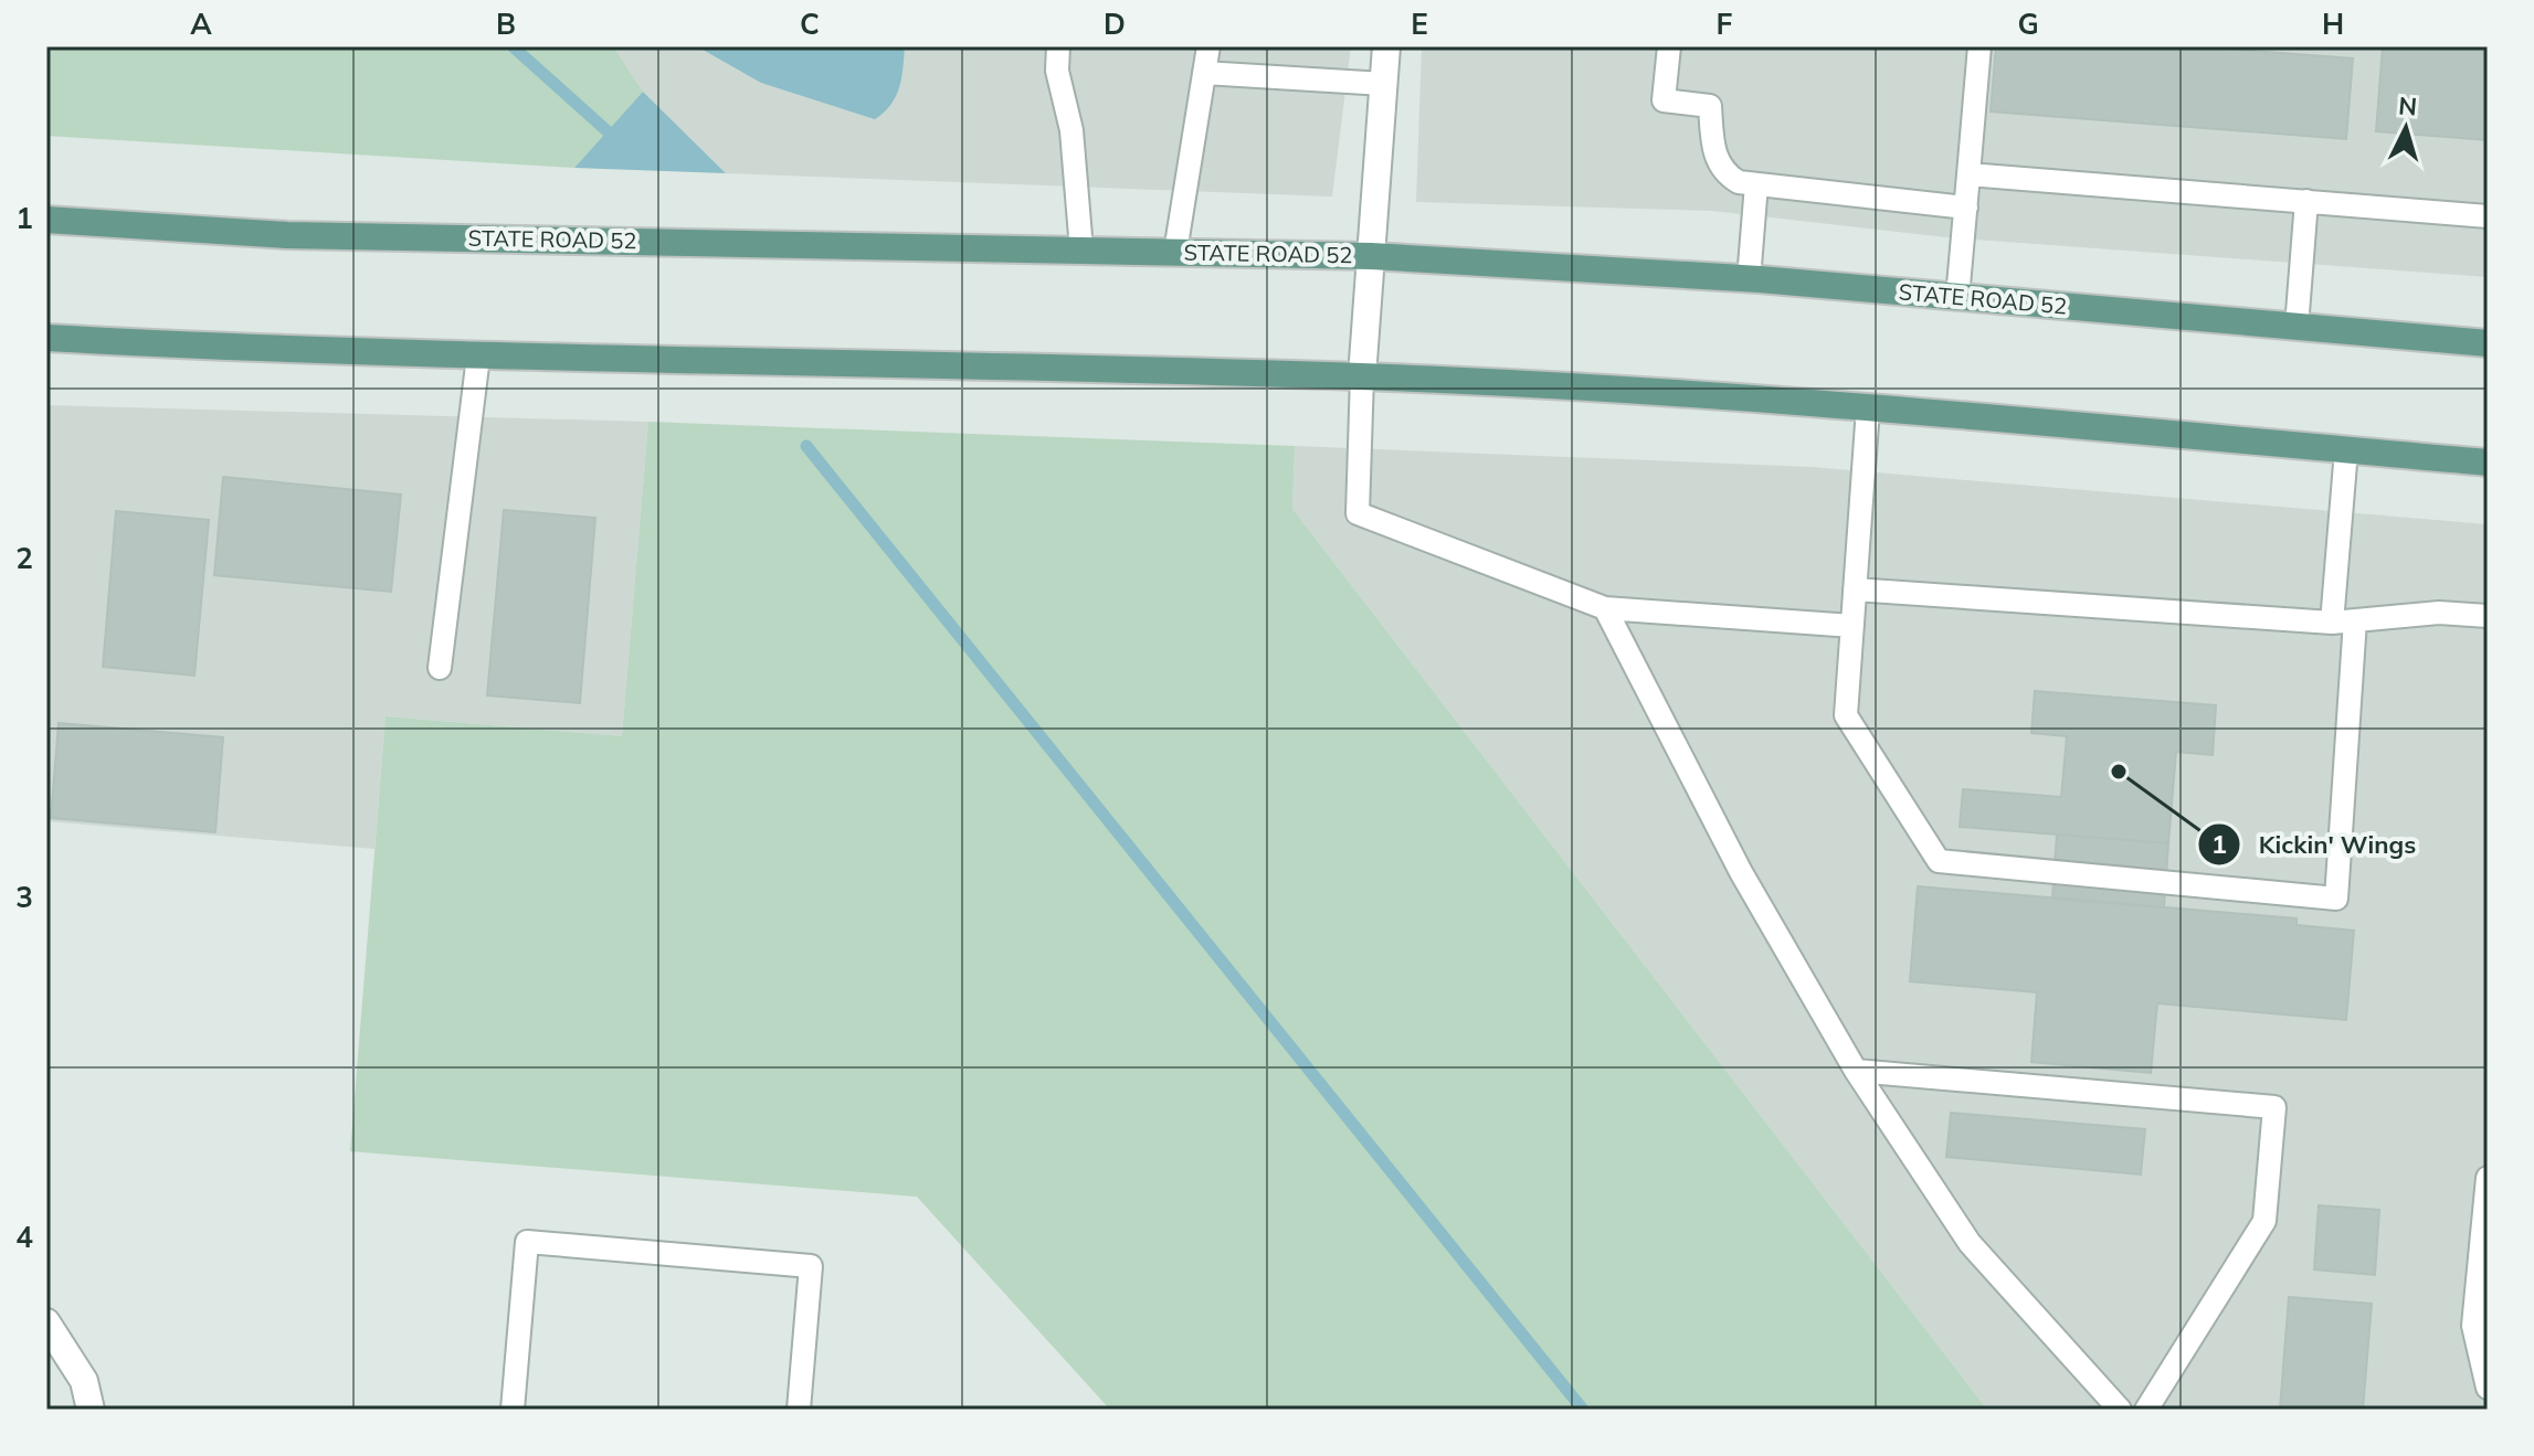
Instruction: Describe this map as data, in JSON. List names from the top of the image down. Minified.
{"streets":{"main road":["STATE ROAD 52"]},"places":["Kickin' Wings"],"north":"top","grid":{"columns":["A","B","C","D","E","F","G","H"],"rows":["1","2","3","4"]}}
